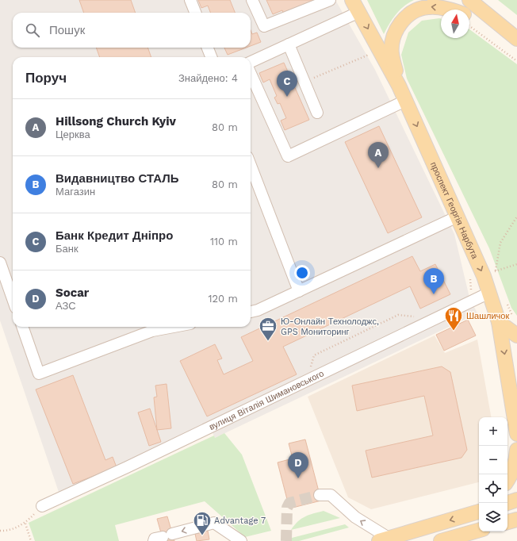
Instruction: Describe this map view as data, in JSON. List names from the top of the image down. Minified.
{"streets":{"main road":["проспект Георгія Нарбута"],"street":["вулиця Віталія Шимановського"]},"crossings":[["проспект Георгія Нарбута","вулиця Віталія Шимановського"]],"one_way":["проспект Георгія Нарбута"],"places":{"restaurant":["Шашличок"],"office":["Ю-Онлайн Технолоджс, GPS Мониторинг"],"fuel station":["Advantage 7"]},"north":"top","page":{"search":"Пошук","heading":["Поруч","Знайдено: 4"],"pins":["C","A","B","D"],"list":[{"mark":"A","name":"Hillsong Church Kyiv","note":"Церква","value":"80 m"},{"mark":"B","name":"Видавництво СТАЛЬ","note":"Магазин","value":"80 m"},{"mark":"C","name":"Банк Кредит Дніпро","note":"Банк","value":"110 m"},{"mark":"D","name":"Socar","note":"АЗС","value":"120 m"}],"map_buttons":["+","−"]}}
